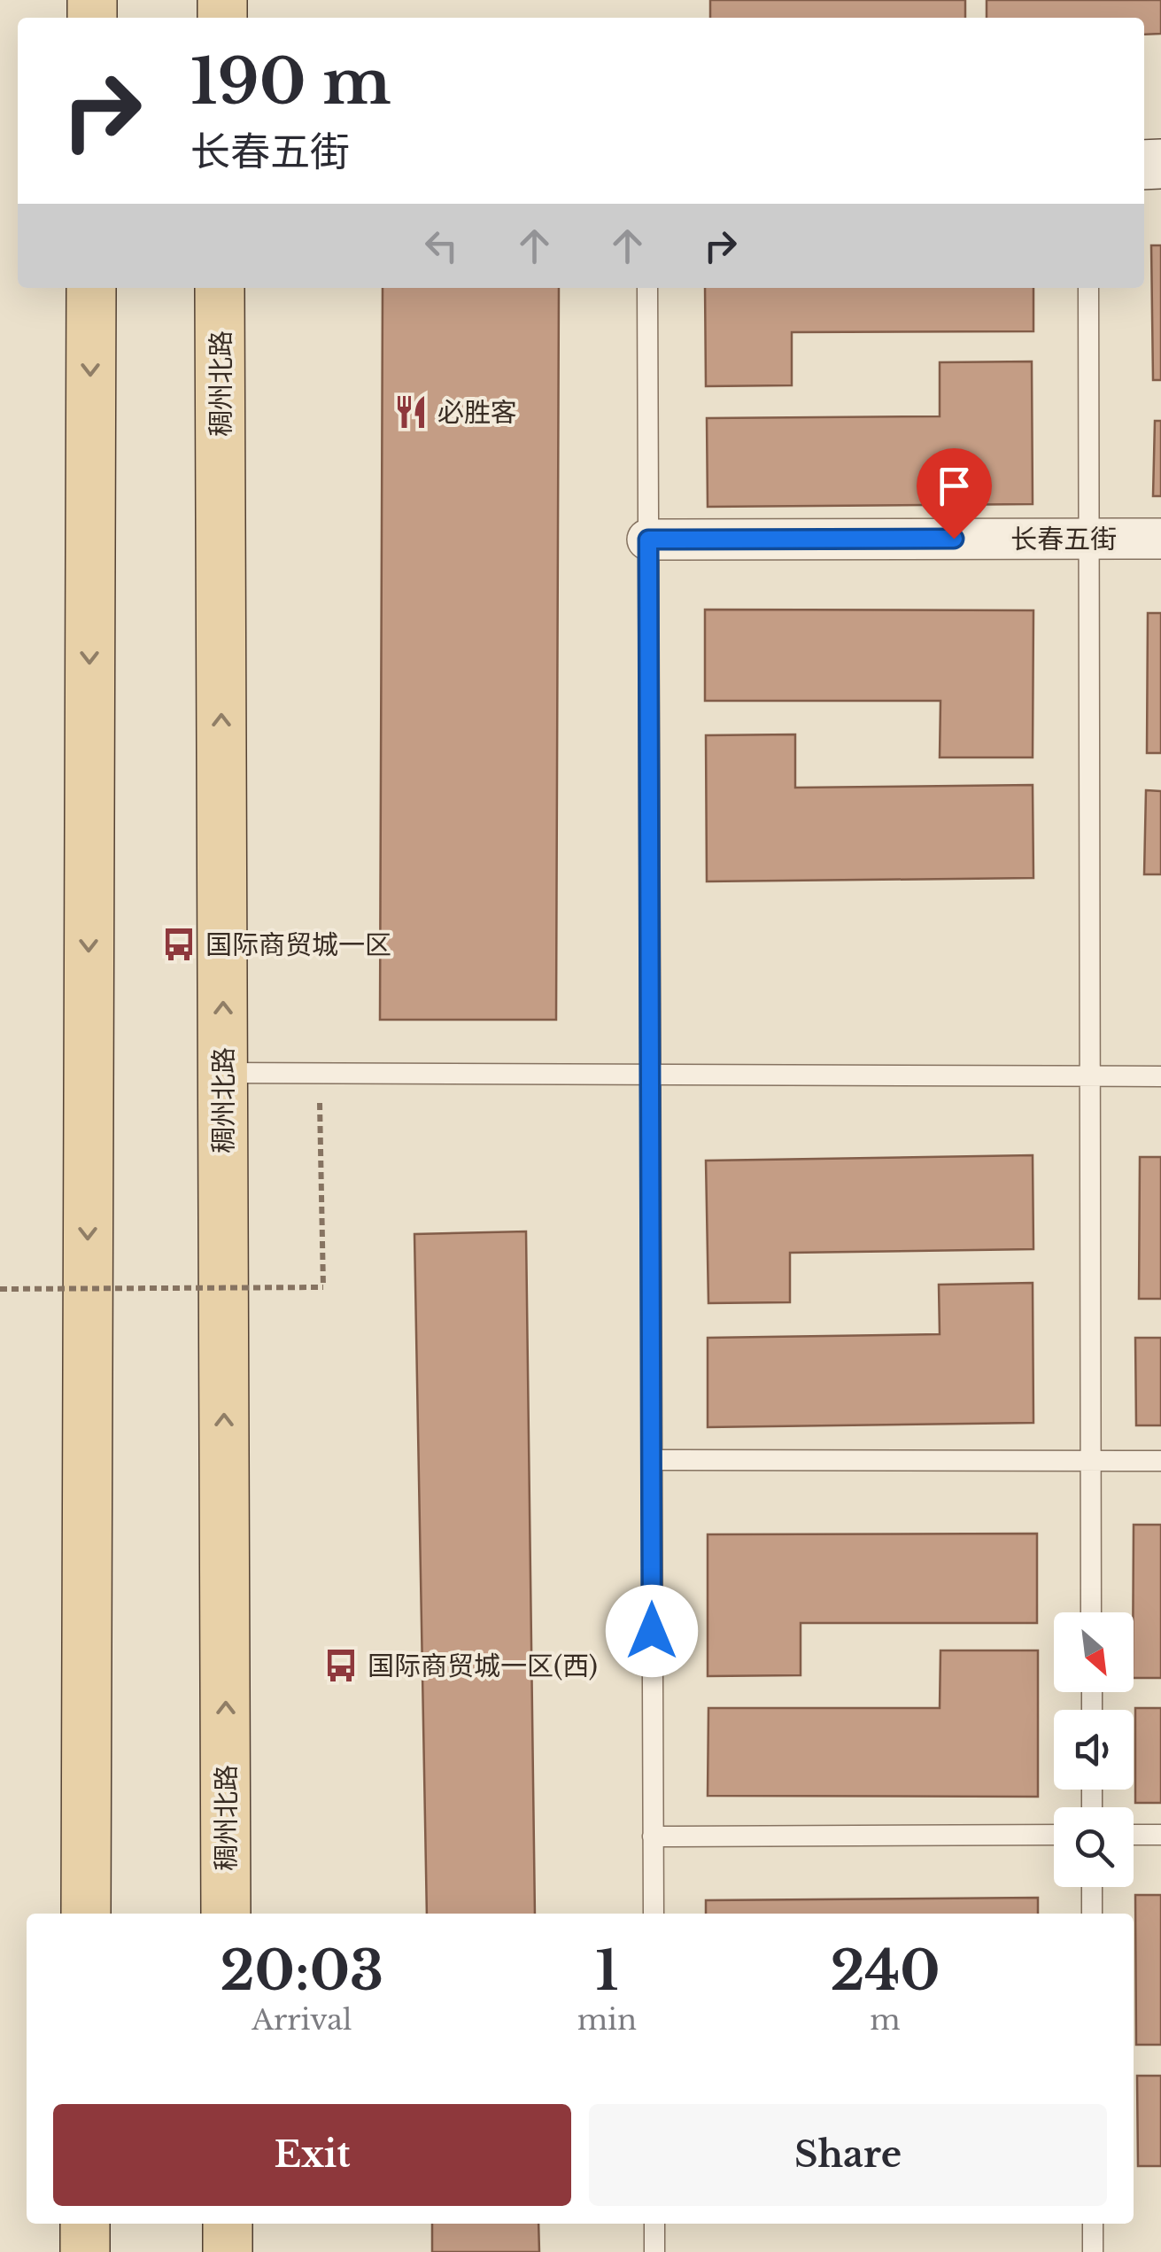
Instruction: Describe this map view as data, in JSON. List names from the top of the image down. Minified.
{"streets":{"main road":["稠州北路"],"street":["长春五街"]},"places":{"restaurant":["必胜客"],"bus stop":["国际商贸城一区","国际商贸城一区(西)"]},"north":"bottom right","page":{"turn":["190 m","长春五街"],"eta":["20:03","Arrival","1","min","240","m"],"buttons":["Exit","Share"]}}
